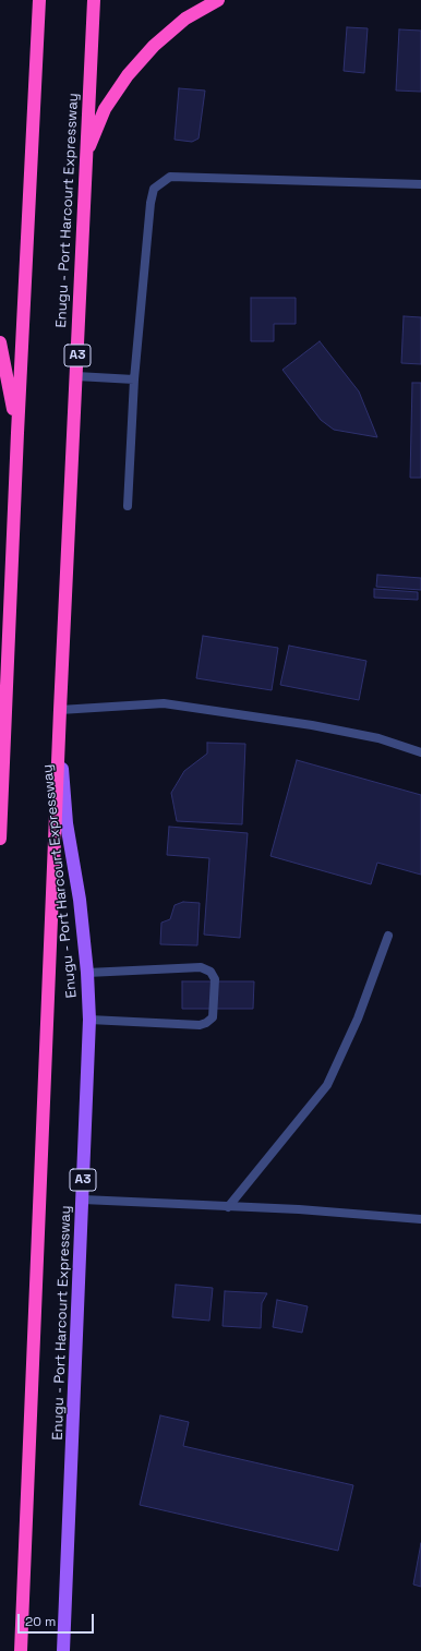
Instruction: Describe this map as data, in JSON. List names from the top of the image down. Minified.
{"streets":{"highway":["Enugu - Port Harcourt Expressway","A3"]},"scale_bar":"20 m"}
